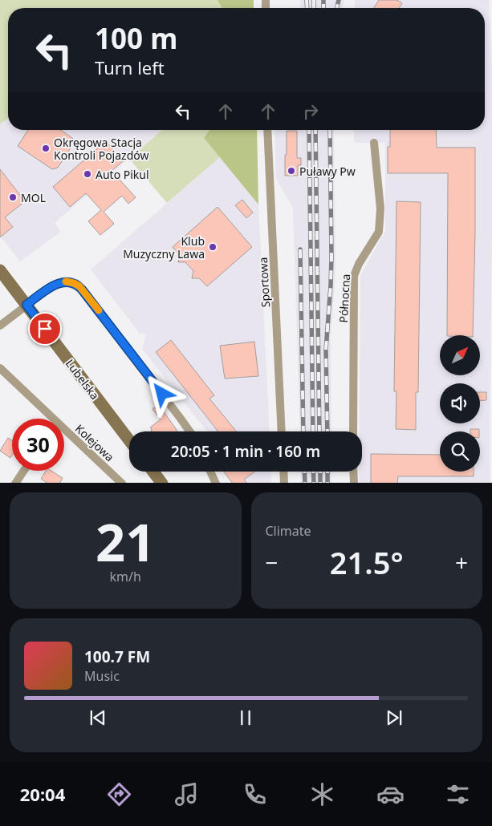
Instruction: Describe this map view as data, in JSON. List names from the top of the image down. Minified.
{"streets":{"main road":["Lubelska"],"street":["Sportowa","Północna","Kolejowa"]},"places":["Okręgowa Stacja Kontroli Pojazdów","Puławy Pw","Auto Pikul","MOL","Klub Muzyczny Lawa"],"north":"top right","page":{"turn":["100 m","Turn left"],"limit":"30","trip":"20:05 · 1 min · 160 m","tile":[["21","km/h"],"Climate"],"heat":["−","21.5°","+"],"song":["100.7 FM","Music"],"tabs":"20:04"}}
